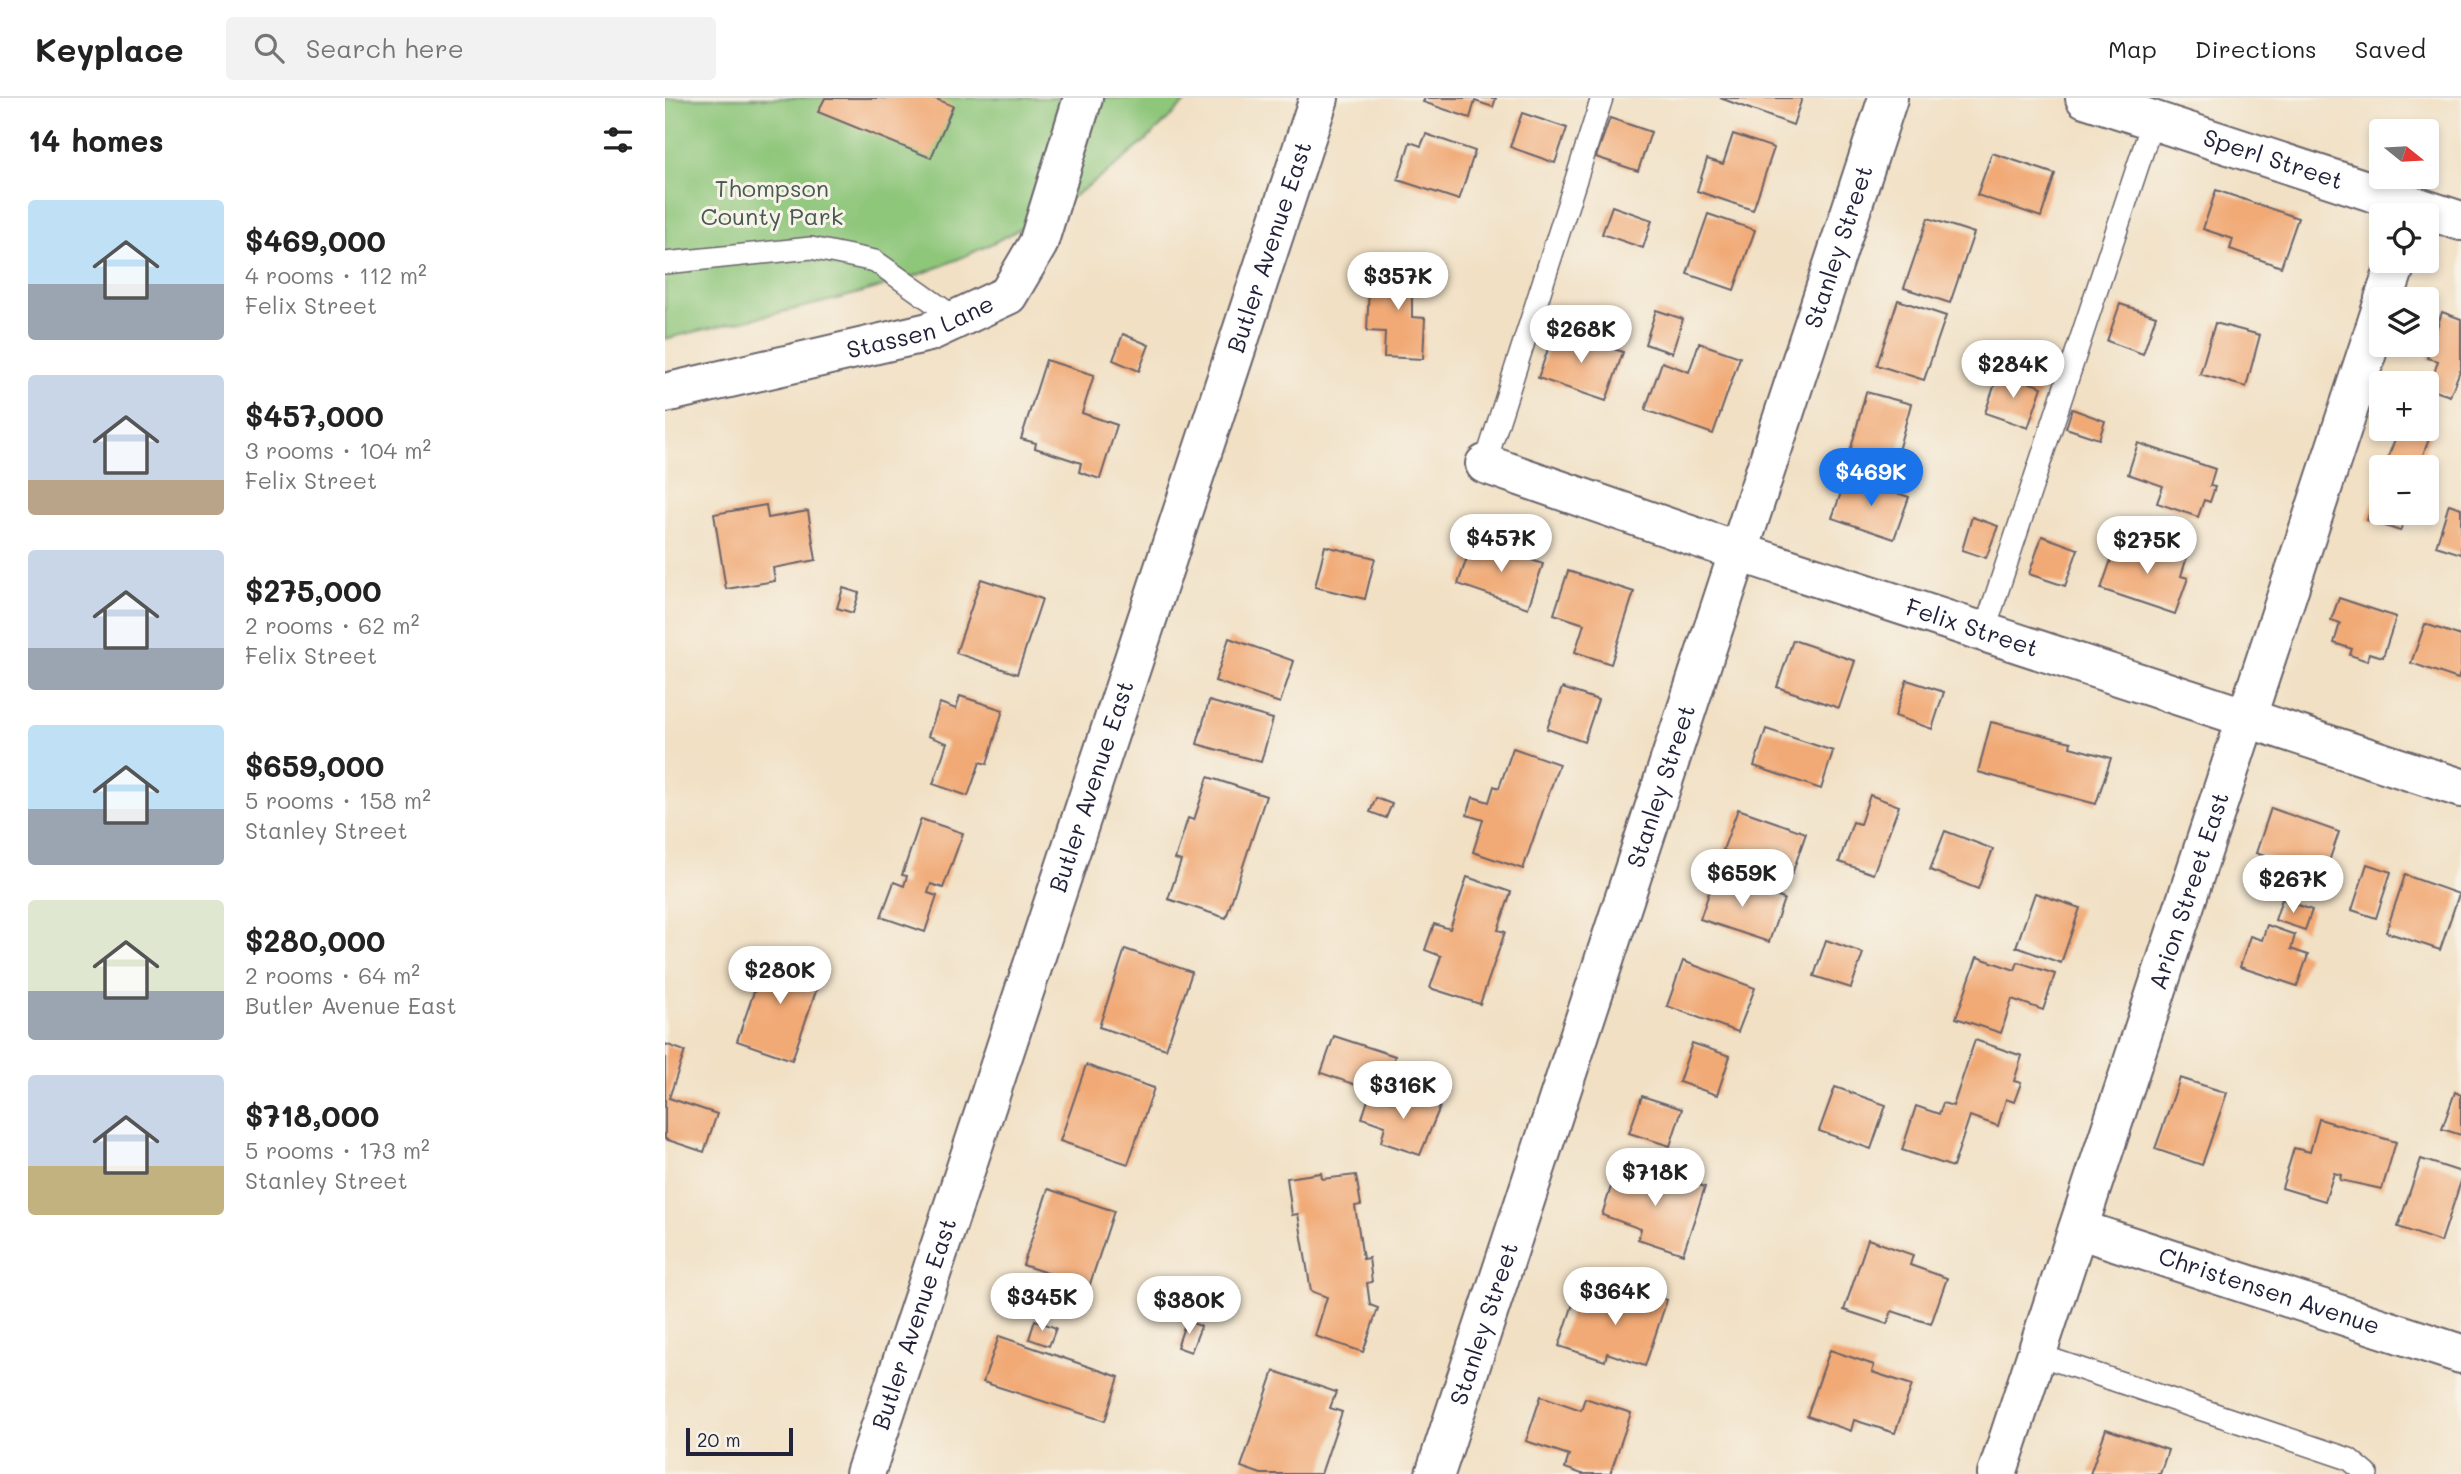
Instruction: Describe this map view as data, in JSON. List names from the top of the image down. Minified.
{"streets":{"street":["Sperl Street","Stanley Street","Butler Avenue East","Stassen Lane","Felix Street","Arion Street East","Christensen Avenue"]},"crossings":[["Stanley Street","Felix Street"],["Felix Street","Arion Street East"],["Arion Street East","Christensen Avenue"]],"parks":["Thompson County Park"],"scale_bar":"20 m","north":"right","page":{"header":"Keyplace","search":"Search here","nav":["Map","Directions","Saved"],"heading":"14 homes","map_buttons":["+","−"],"list":[{"name":"$469,000","note":"4 rooms · 112 m² · Felix Street"},{"name":"$457,000","note":"3 rooms · 104 m² · Felix Street"},{"name":"$275,000","note":"2 rooms · 62 m² · Felix Street"},{"name":"$659,000","note":"5 rooms · 158 m² · Stanley Street"},{"name":"$280,000","note":"2 rooms · 64 m² · Butler Avenue East"},{"name":"$718,000","note":"5 rooms · 173 m² · Stanley Street"}],"price":["$357K","$268K","$284K","$469K","$457K","$275K","$659K","$267K","$280K","$316K","$718K","$364K","$345K","$380K"],"scale":"20 m"}}
